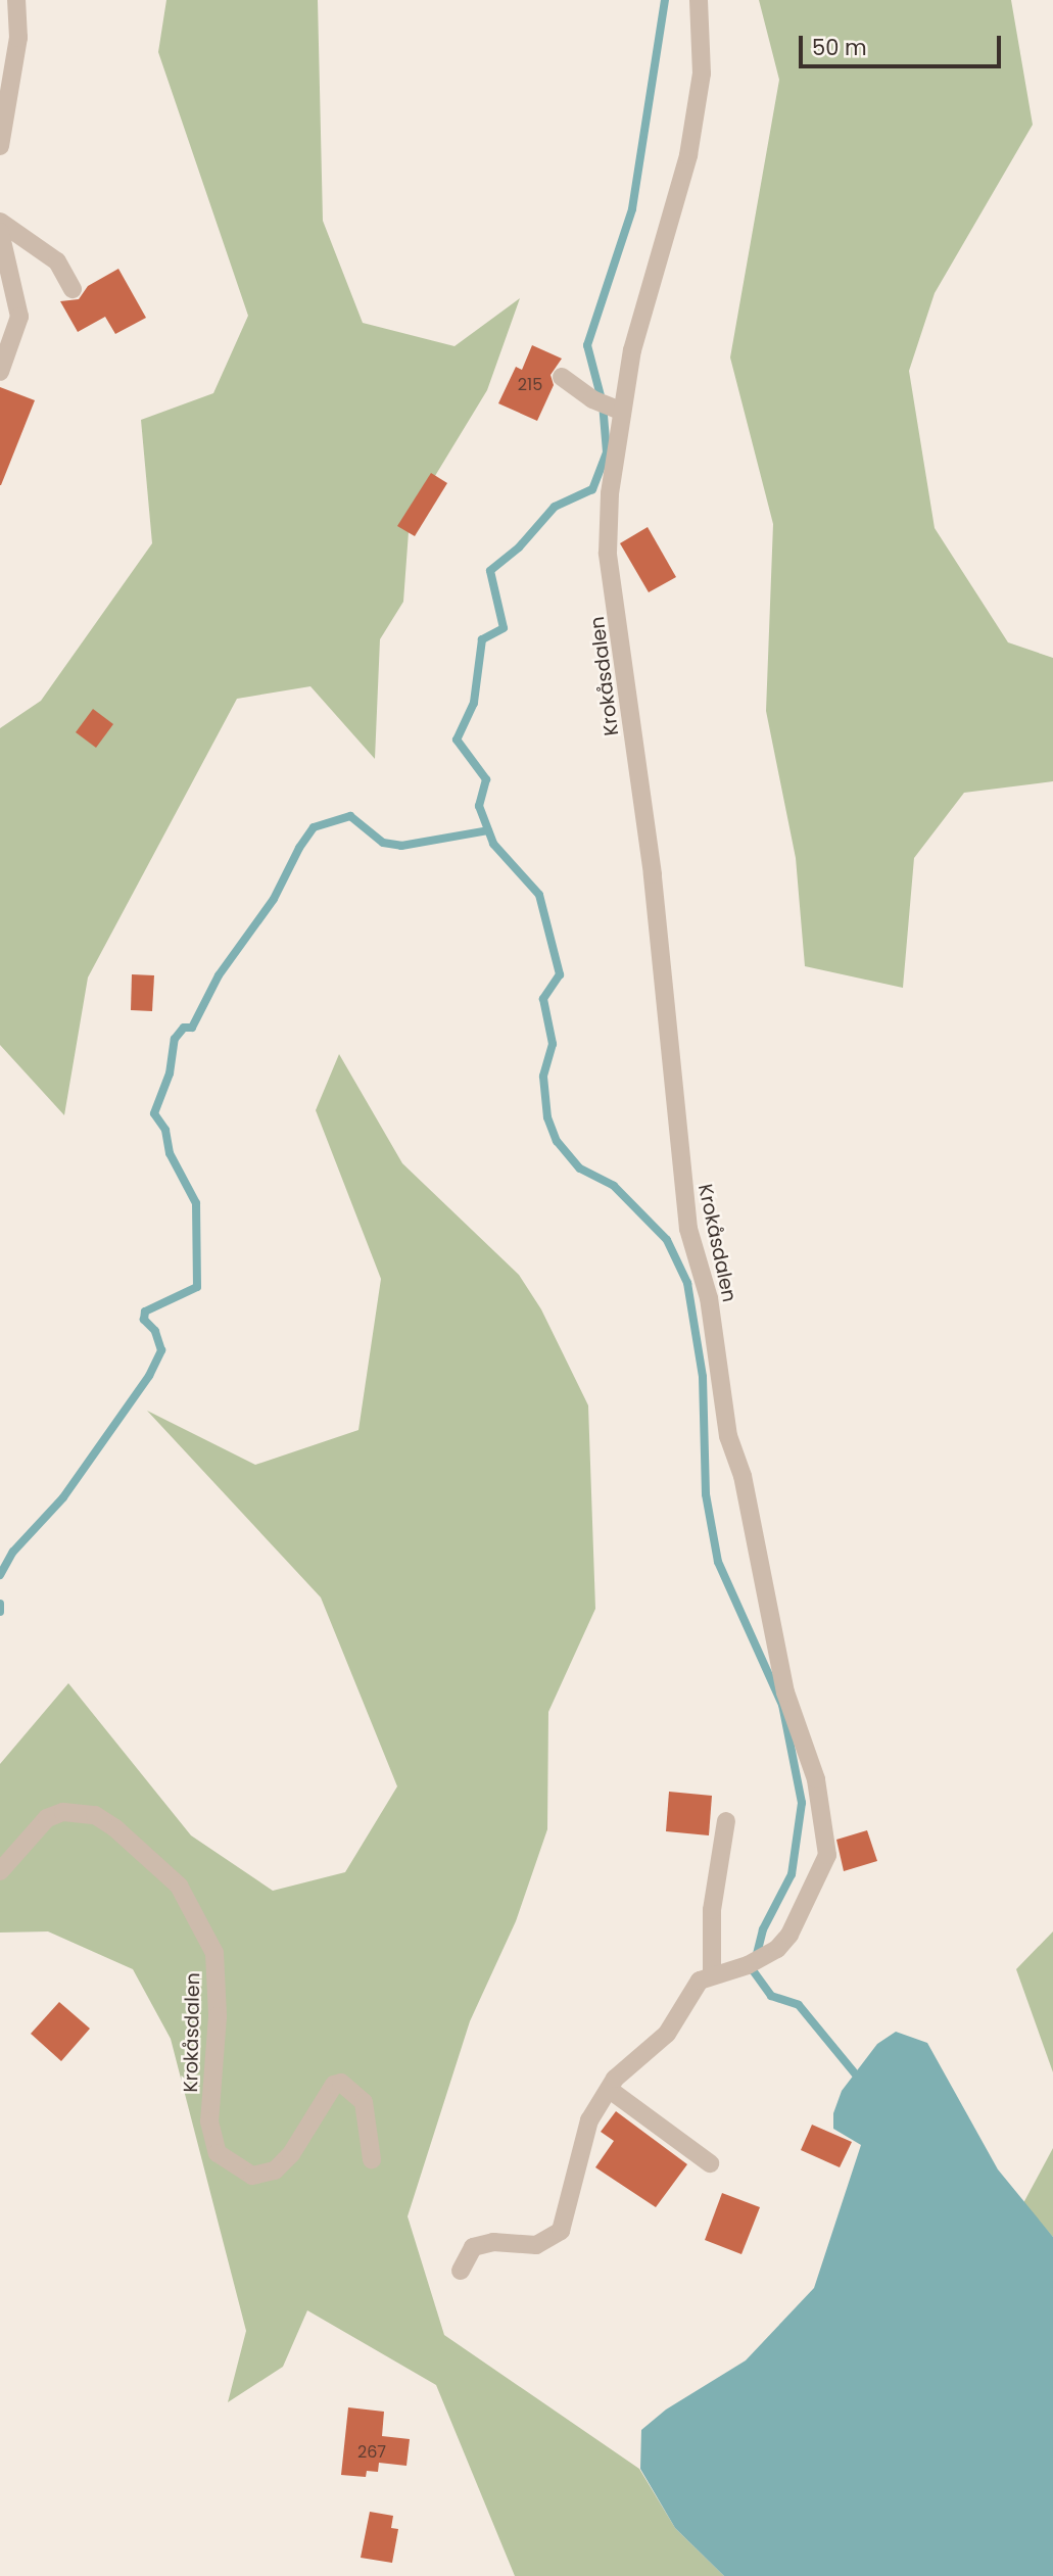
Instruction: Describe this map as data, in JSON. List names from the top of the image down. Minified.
{"streets":{"street":["Krokåsdalen"]},"house_numbers":["215","267"],"scale_bar":"50 m"}
